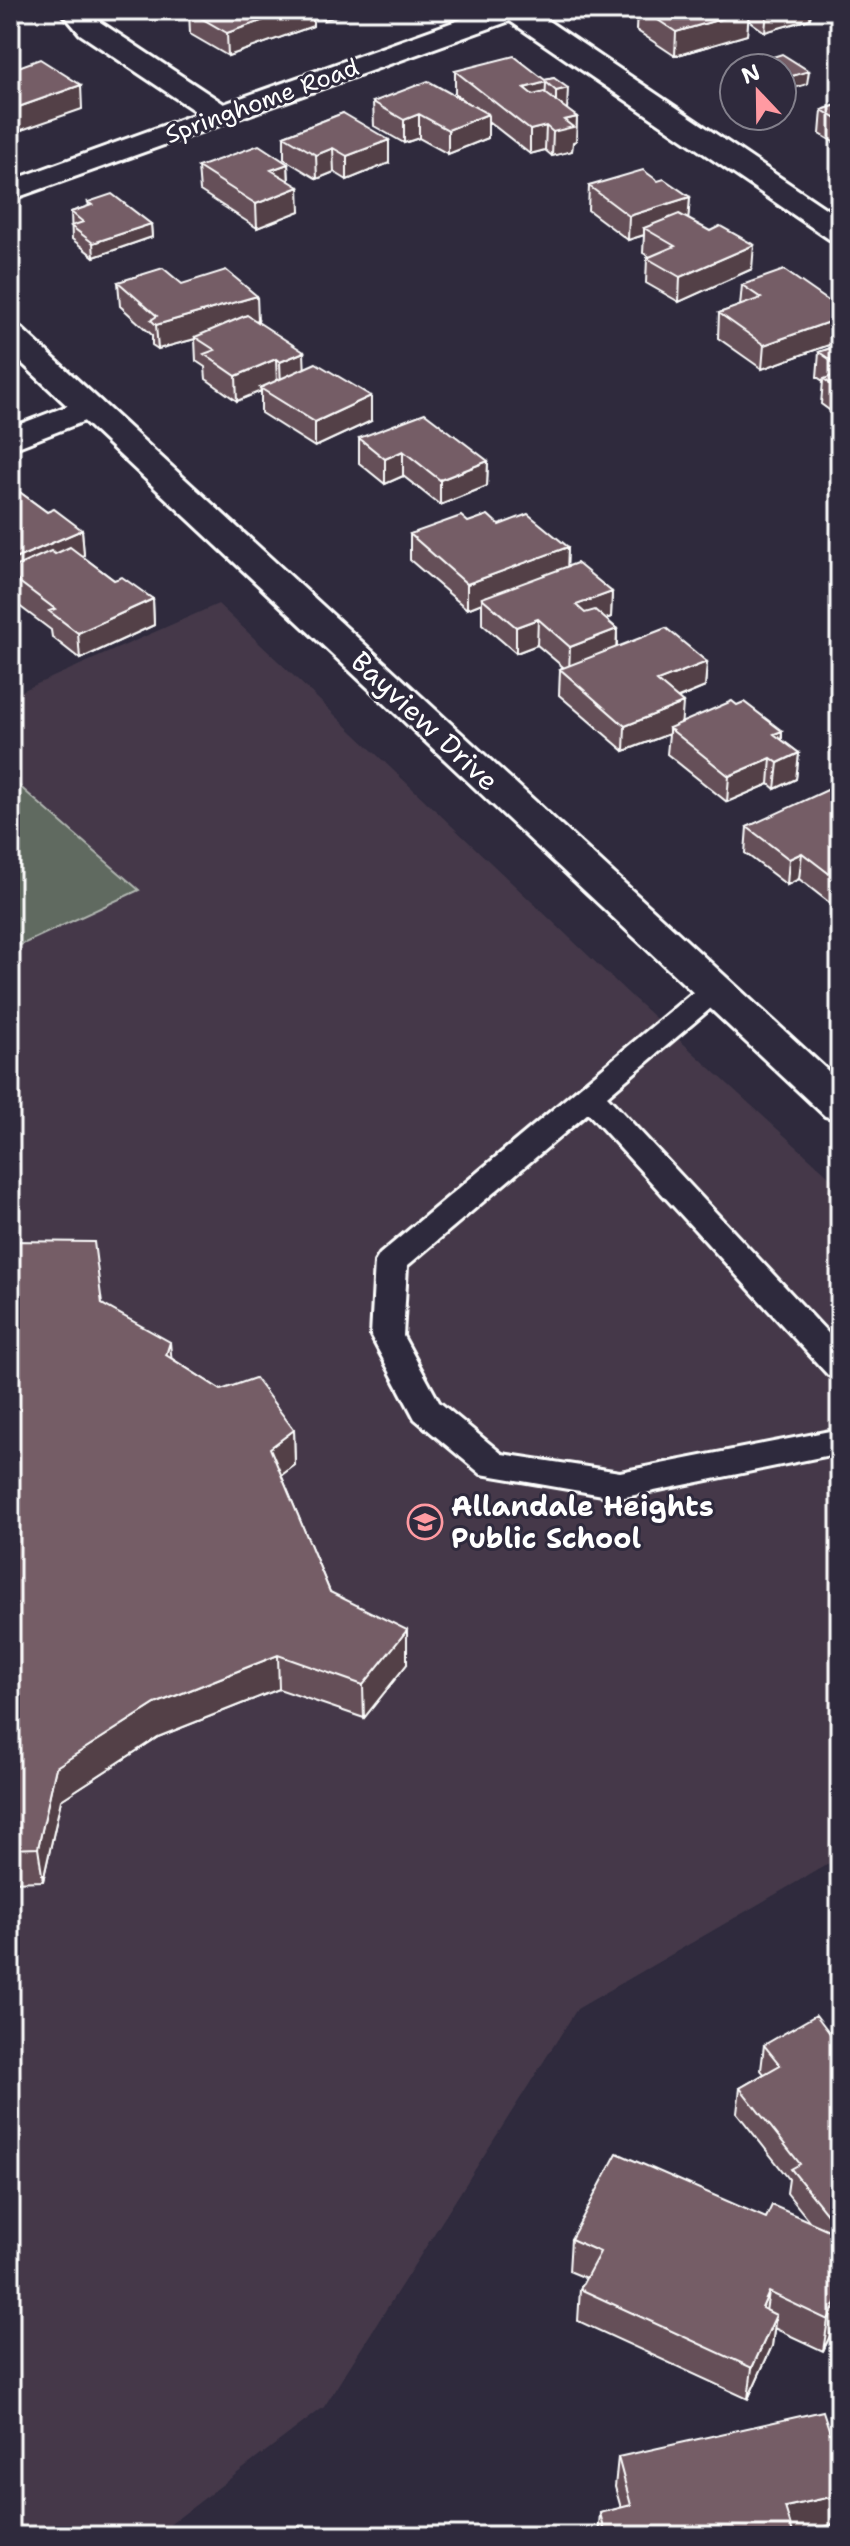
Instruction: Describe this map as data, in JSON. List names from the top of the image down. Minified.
{"streets":{"street":["Springhome Road","Bayview Drive"]},"places":{"school or university":["Allandale Heights Public School"]},"north":"top"}
